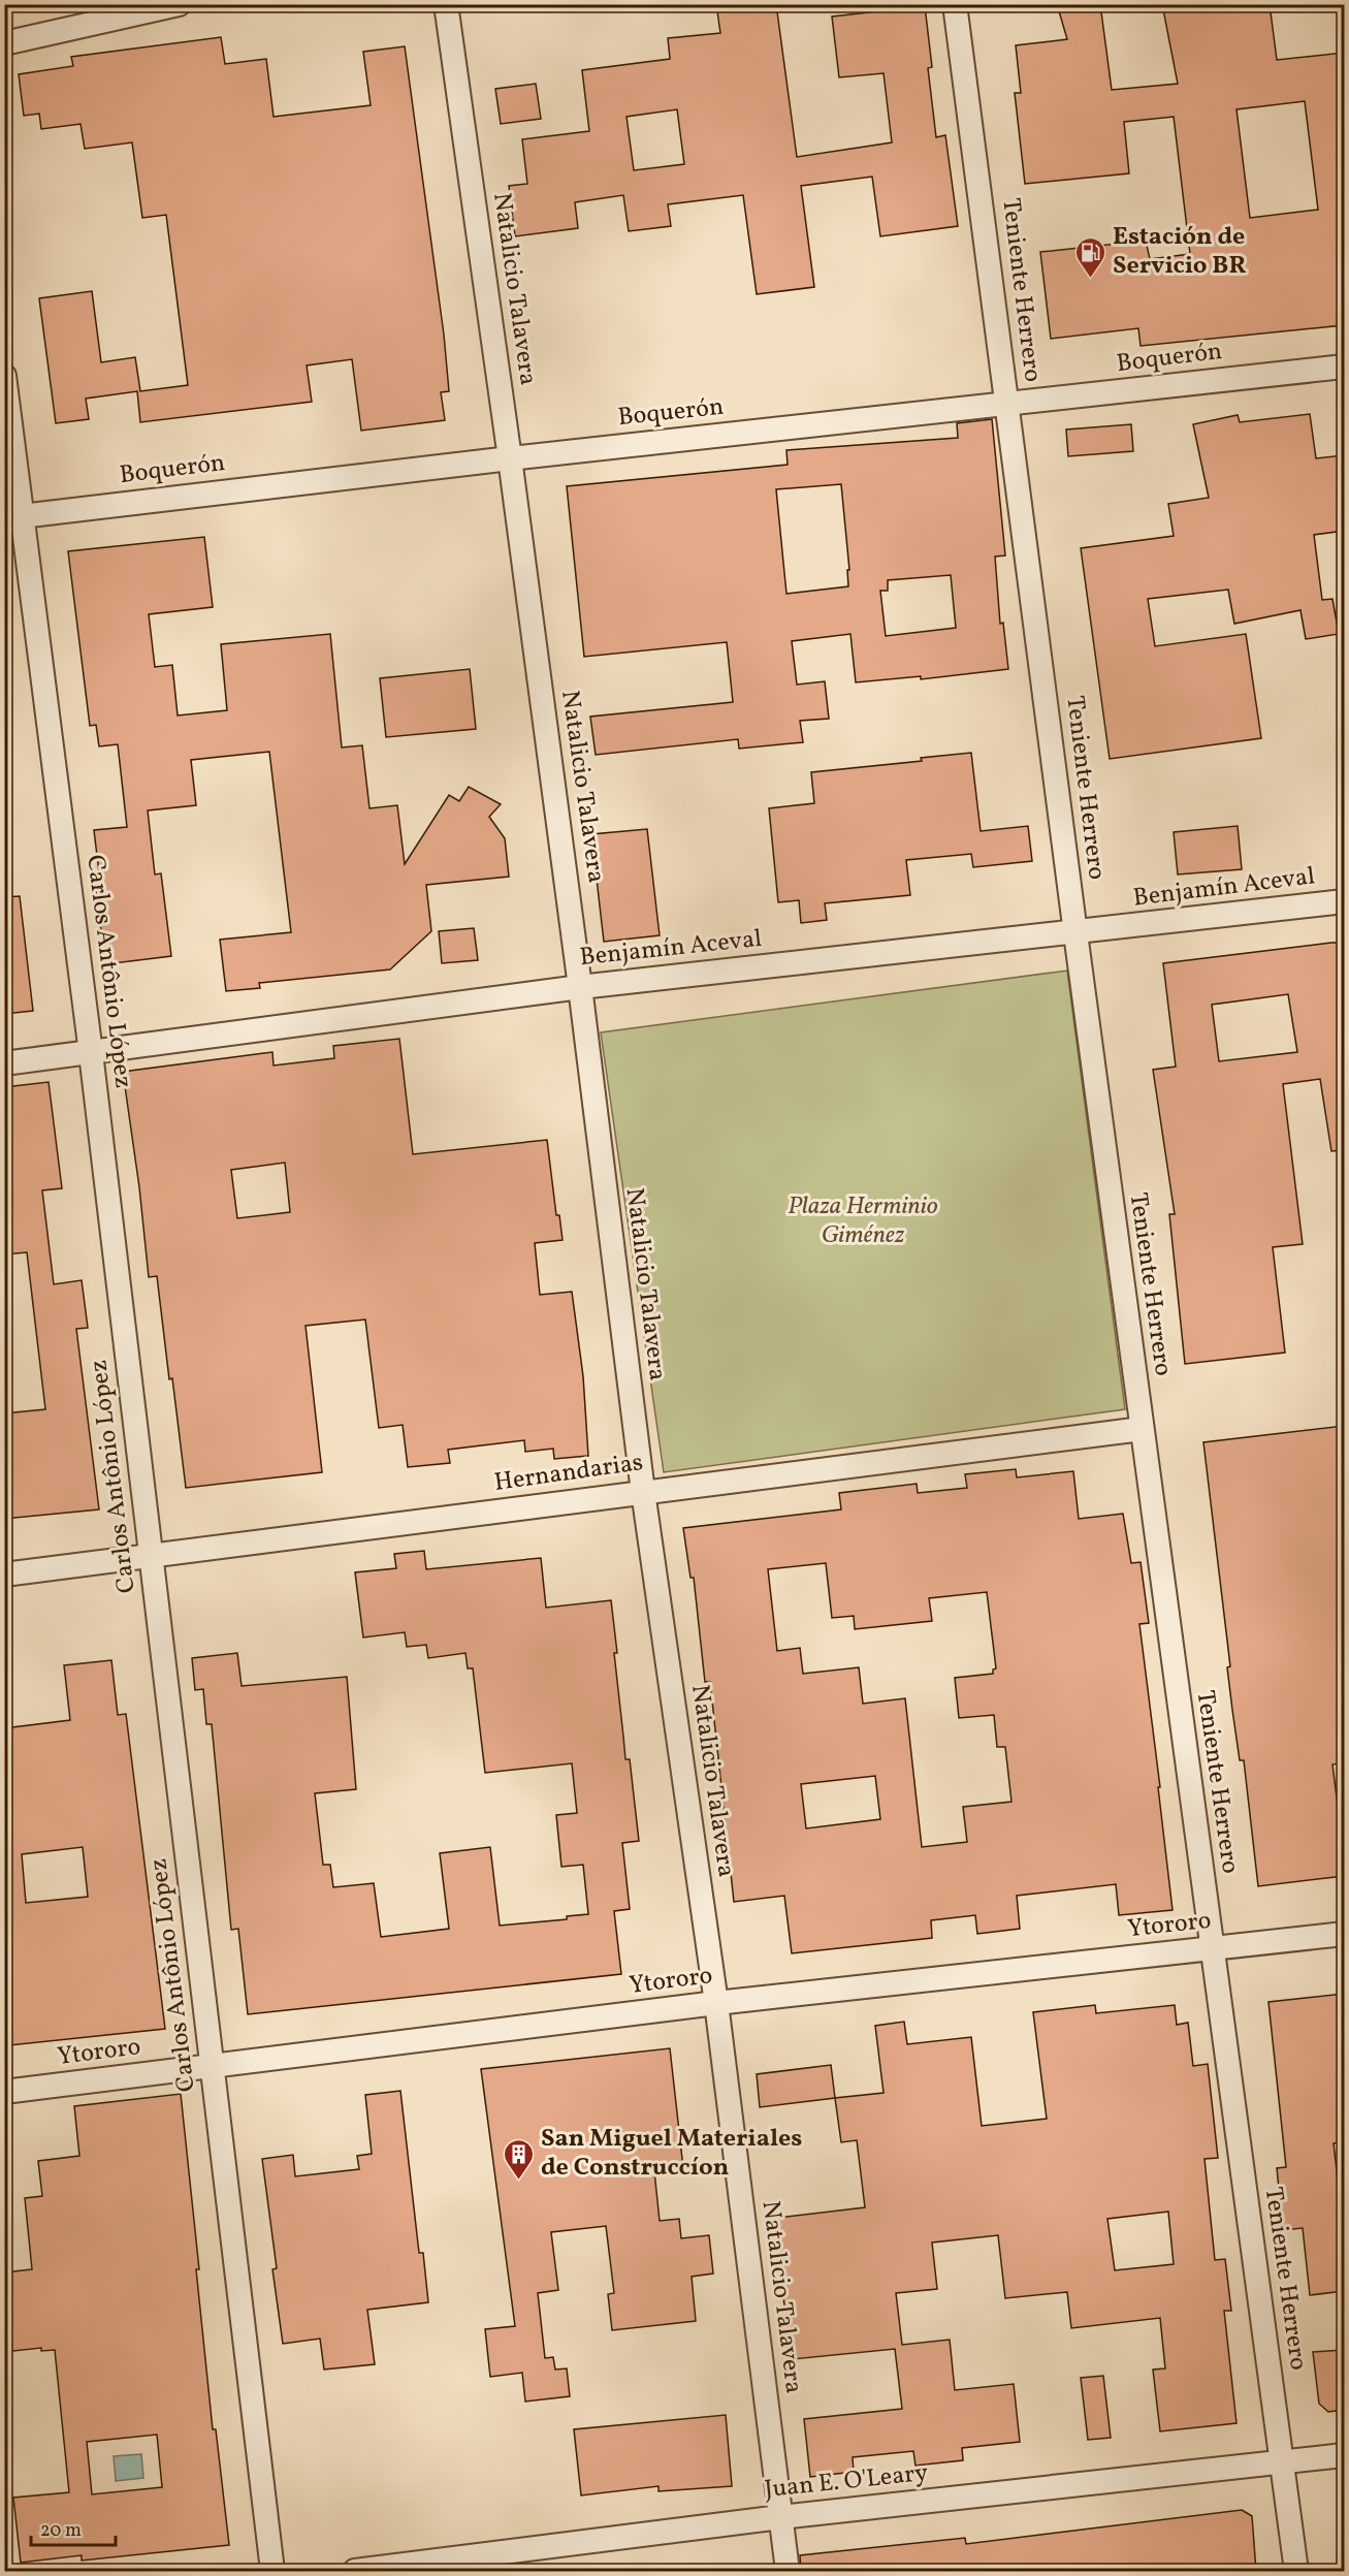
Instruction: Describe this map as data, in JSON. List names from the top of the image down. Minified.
{"streets":{"street":["Natalicio Talavera","Teniente Herrero","Boquerón","Benjamín Aceval","Carlos Antônio López","Hernandarias","Ytororo","Juan E. O'Leary"]},"crossings":[["Natalicio Talavera","Boquerón"],["Natalicio Talavera","Benjamín Aceval"],["Natalicio Talavera","Hernandarias"],["Natalicio Talavera","Ytororo"],["Natalicio Talavera","Juan E. O'Leary"],["Teniente Herrero","Boquerón"],["Teniente Herrero","Benjamín Aceval"],["Teniente Herrero","Hernandarias"],["Teniente Herrero","Ytororo"],["Teniente Herrero","Juan E. O'Leary"],["Boquerón","Carlos Antônio López"],["Benjamín Aceval","Carlos Antônio López"],["Carlos Antônio López","Hernandarias"],["Carlos Antônio López","Ytororo"]],"parks":["Plaza Herminio Giménez"],"places":{"fuel station":["Estación de Servicio BR"],"building":["San Miguel Materiales de Construccíon"]},"scale_bar":"20 m"}
